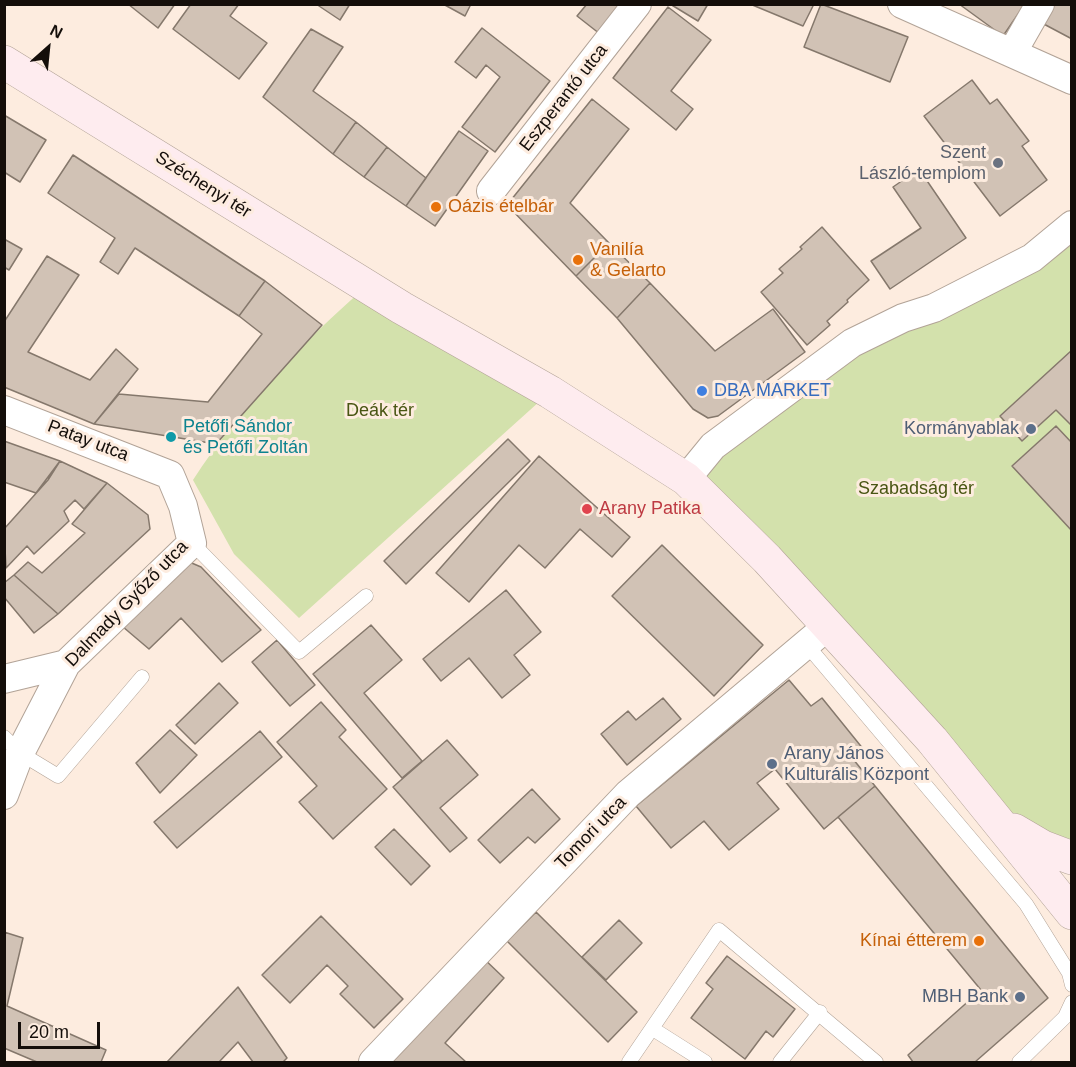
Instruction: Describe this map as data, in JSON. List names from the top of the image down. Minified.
{"streets":{"main road":["Széchenyi tér"],"street":["Eszperantó utca","Patay utca","Dalmady Győző utca","Tomori utca"]},"crossings":[["Patay utca","Dalmady Győző utca"]],"parks":["Deák tér","Szabadság tér"],"places":["Szent László-templom","Oázis ételbár","Vanilía & Gelarto","DBA MARKET","Kormányablak","Petőfi Sándor és Petőfi Zoltán","Arany Patika","Arany János Kulturális Központ","Kínai étterem","MBH Bank"],"scale_bar":"20 m","north":"top right"}
